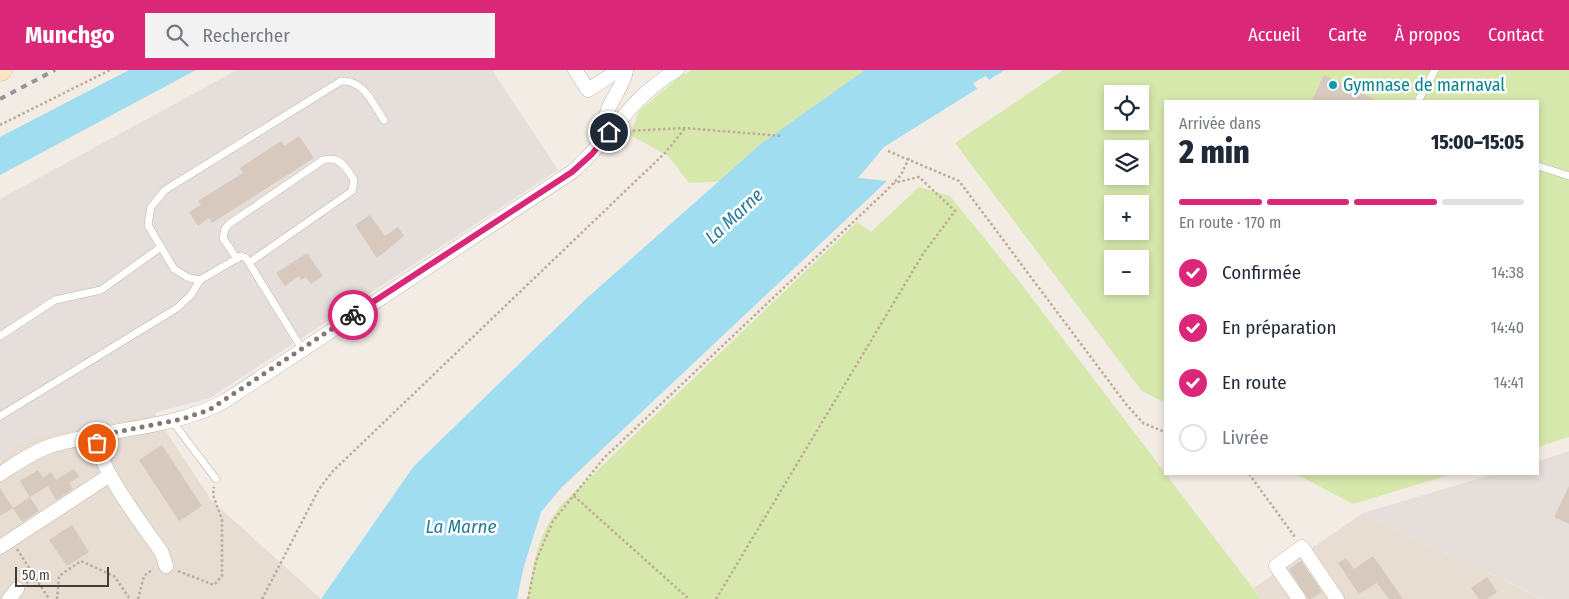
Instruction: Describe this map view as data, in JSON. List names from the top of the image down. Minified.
{"water":["La Marne"],"places":["Gymnase de marnaval"],"scale_bar":"50 m","page":{"header":"Munchgo","search":"Rechercher","nav":["Accueil","Carte","À propos","Contact"],"map_buttons":["+","−"],"heading":["2 min","Arrivée dans","15:00–15:05"],"bar":"En route · 170 m","list":[["Confirmée","14:38"],["En préparation","14:40"],["En route","14:41"],"Livrée"],"scale":"50 m"}}
